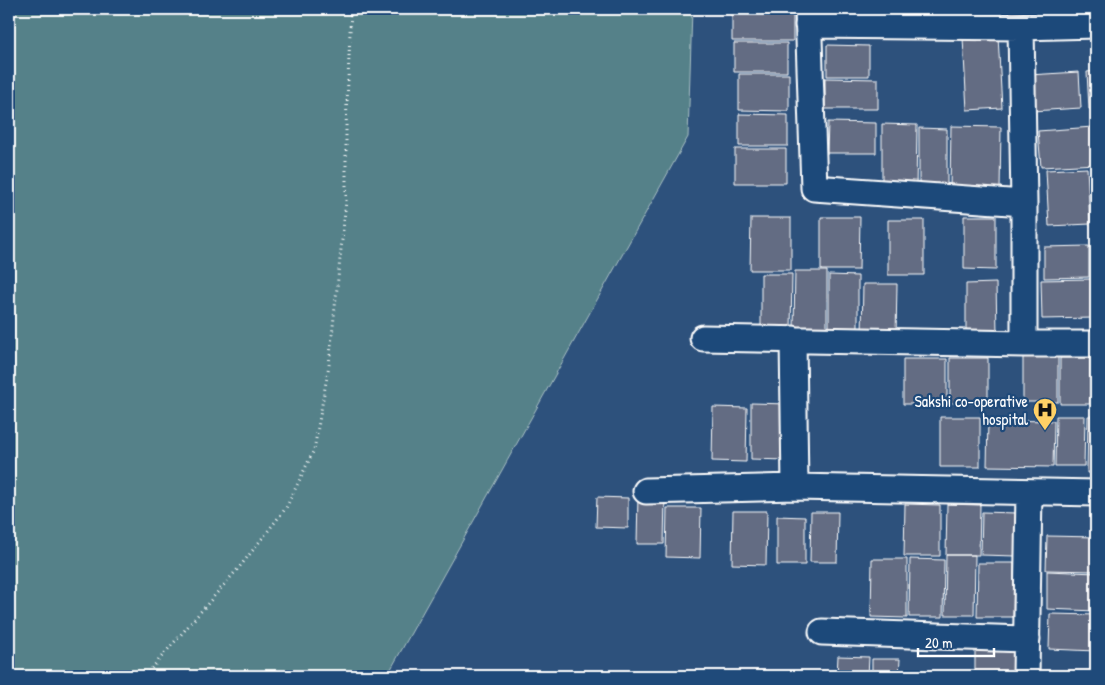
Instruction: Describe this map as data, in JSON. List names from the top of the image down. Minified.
{"places":{"hospital":["Sakshi co-operative hospital"]},"scale_bar":"20 m"}
